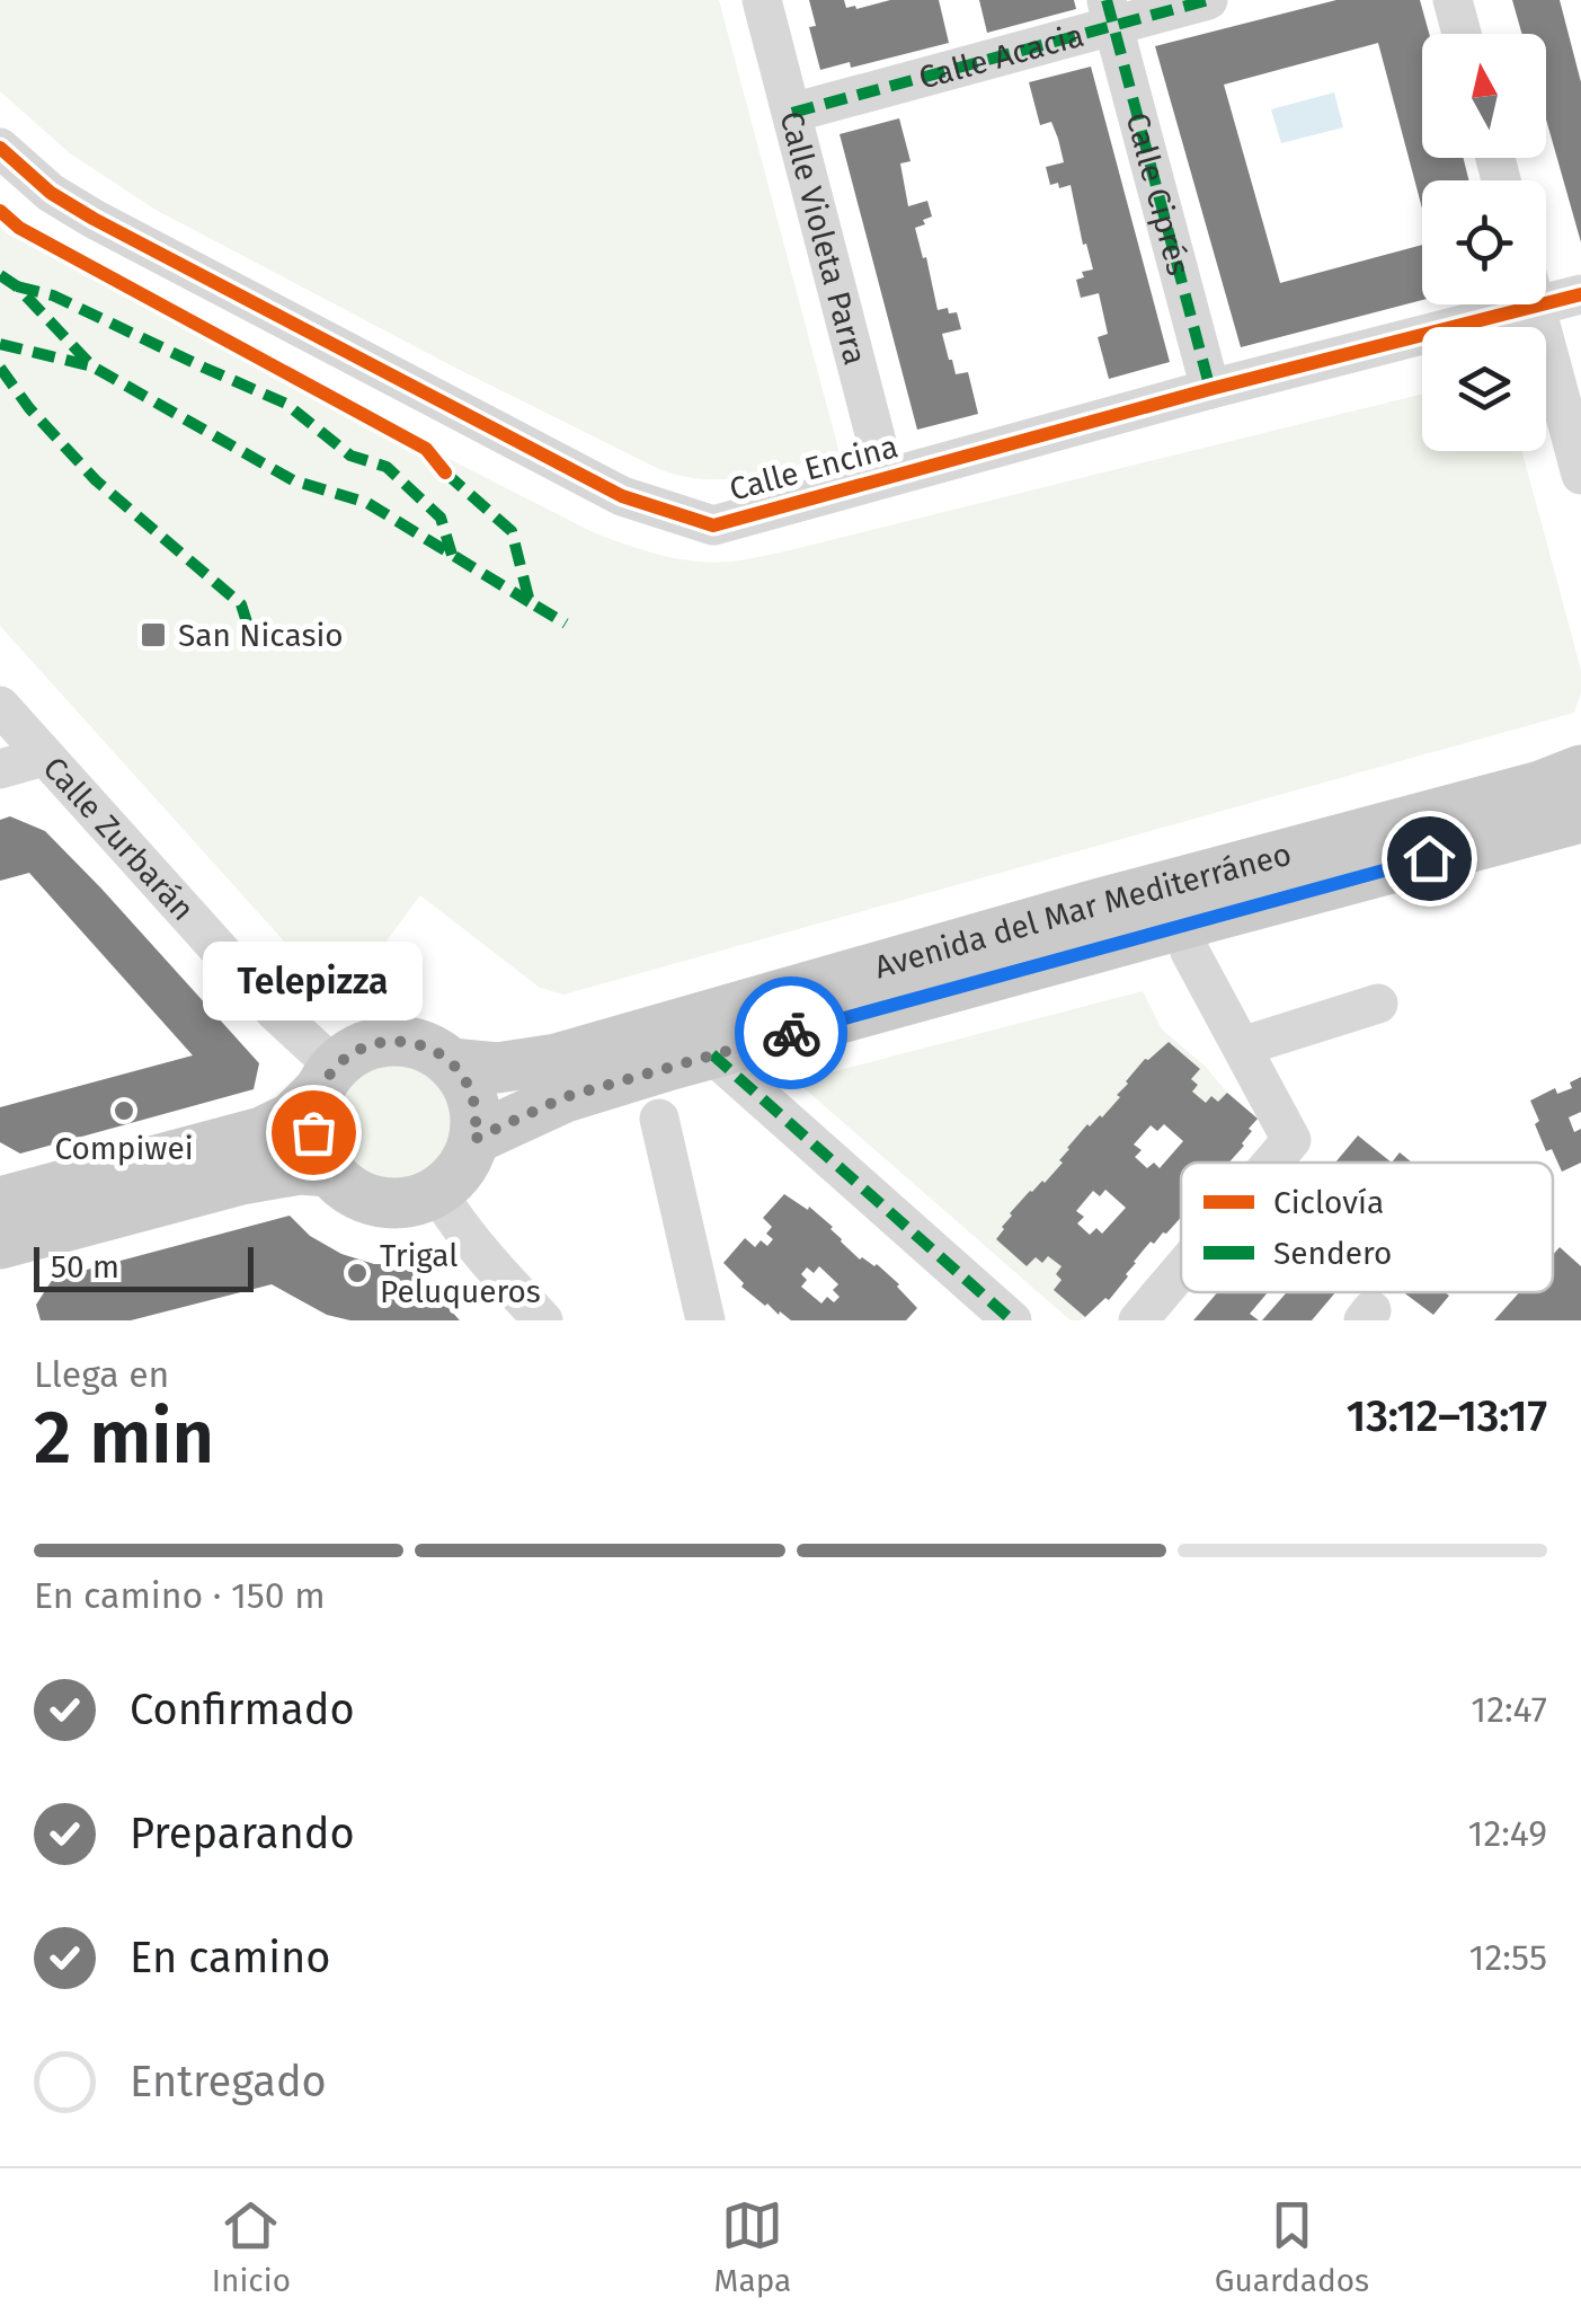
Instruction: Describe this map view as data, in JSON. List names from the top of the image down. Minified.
{"streets":{"main road":["Avenida del Mar Mediterráneo"],"street":["Calle Acacia","Calle Ciprés","Calle Violeta Parra","Calle Encina","Calle Zurbarán"]},"crossings":[["Calle Acacia","Calle Ciprés"],["Calle Acacia","Calle Violeta Parra"],["Calle Ciprés","Calle Encina"],["Calle Violeta Parra","Calle Encina"],["Calle Zurbarán","Avenida del Mar Mediterráneo"]],"places":{"transit":["San Nicasio"],"other":["Compiwei","Telepizza","Trigal Peluqueros"]},"legend":["Ciclovía","Sendero"],"scale_bar":"50 m","north":"top","page":{"bubble":"Telepizza","scale":"50 m","heading":["2 min","Llega en","13:12–13:17"],"bar":"En camino · 150 m","list":[["Confirmado","12:47"],["Preparando","12:49"],["En camino","12:55"],"Entregado"],"tabs":["Inicio","Mapa","Guardados"]}}
